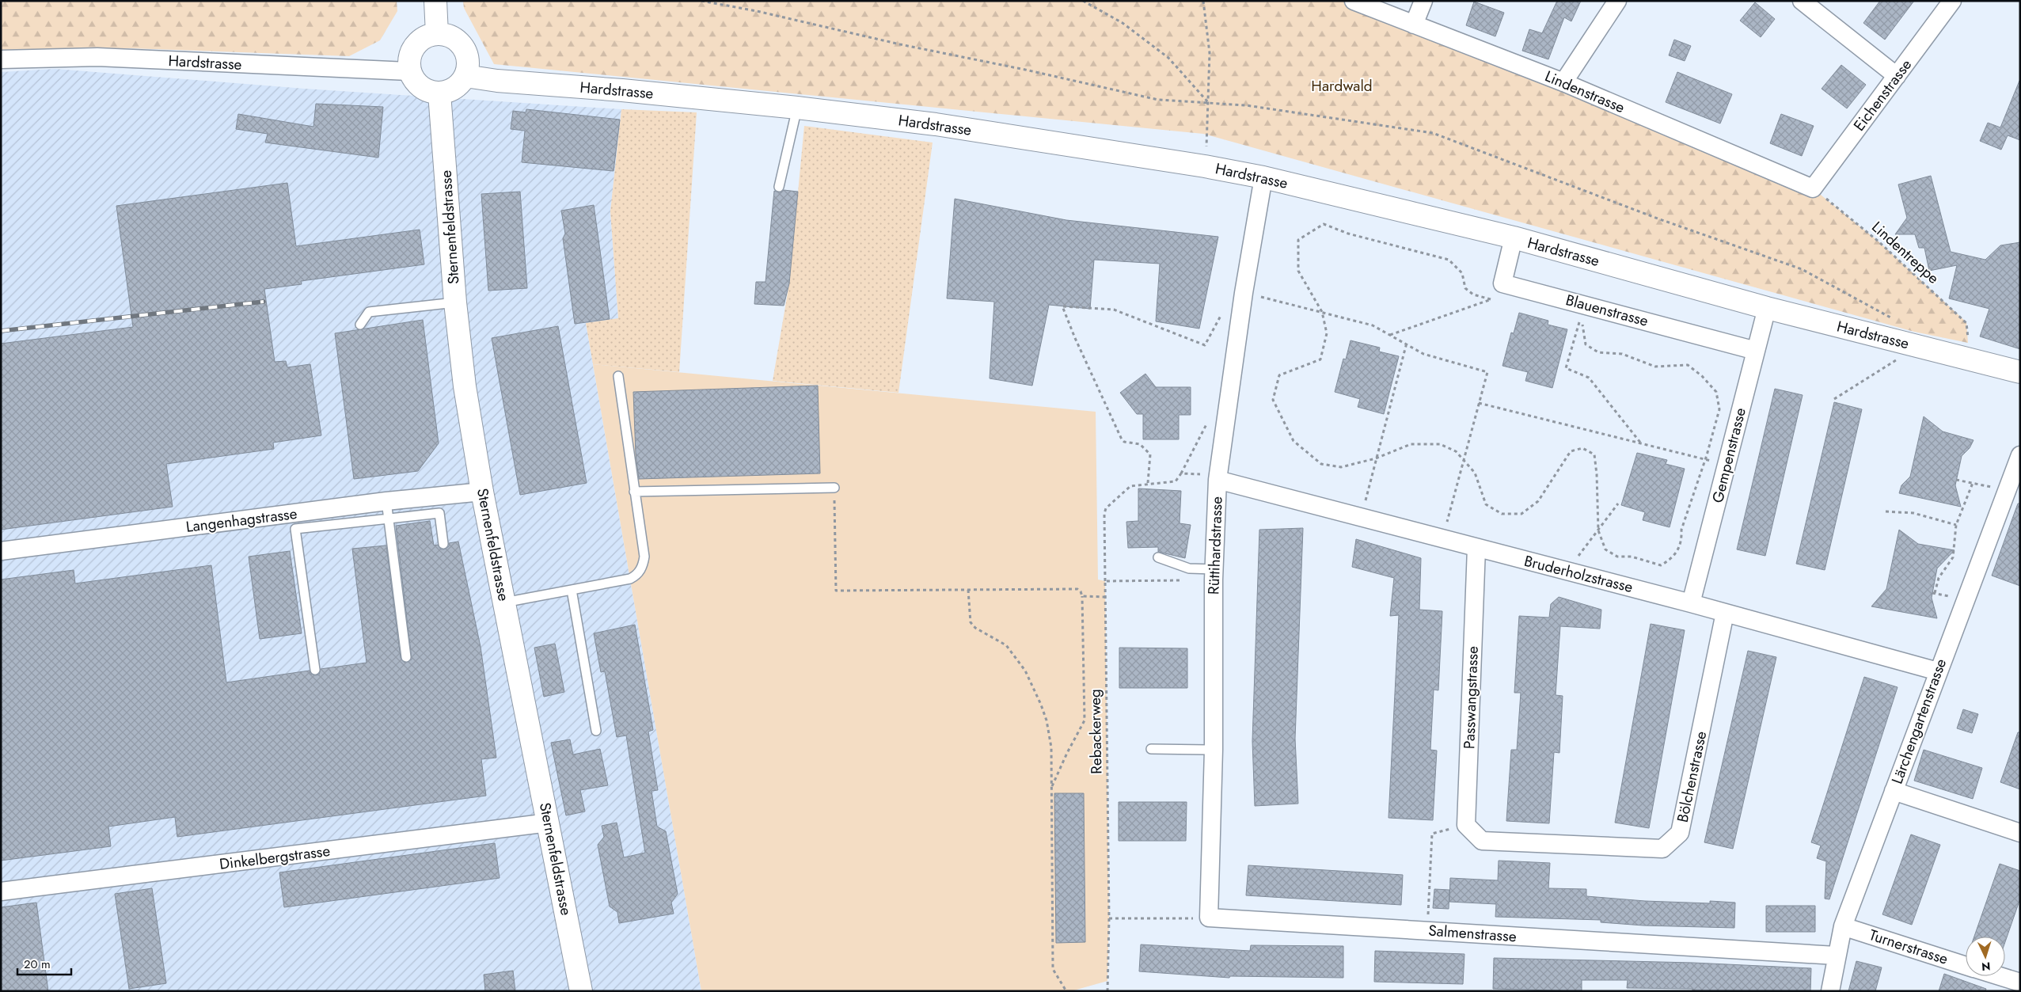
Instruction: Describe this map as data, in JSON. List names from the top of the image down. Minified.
{"streets":{"street":["Hardstrasse","Lindenstrasse","Eichenstrasse","Sternenfeldstrasse","Blauenstrasse","Gempenstrasse","Langenhagstrasse","Rüttihardstrasse","Bruderholzstrasse","Passwangstrasse","Lärchengartenstrasse","Bölchenstrasse","Dinkelbergstrasse","Salmenstrasse","Turnerstrasse"],"path":["Lindentreppe","Rebackerweg"]},"crossings":[["Hardstrasse","Sternenfeldstrasse"],["Hardstrasse","Blauenstrasse"],["Hardstrasse","Gempenstrasse"],["Hardstrasse","Rüttihardstrasse"],["Lindenstrasse","Eichenstrasse"],["Lindenstrasse","Lindentreppe"],["Eichenstrasse","Lindentreppe"],["Sternenfeldstrasse","Langenhagstrasse"],["Sternenfeldstrasse","Dinkelbergstrasse"],["Blauenstrasse","Gempenstrasse"],["Gempenstrasse","Bruderholzstrasse"],["Rüttihardstrasse","Bruderholzstrasse"],["Rüttihardstrasse","Salmenstrasse"],["Bruderholzstrasse","Passwangstrasse"],["Bruderholzstrasse","Lärchengartenstrasse"],["Bruderholzstrasse","Bölchenstrasse"],["Passwangstrasse","Bölchenstrasse"],["Lärchengartenstrasse","Salmenstrasse"],["Lärchengartenstrasse","Turnerstrasse"]],"parks":["Hardwald"],"scale_bar":"20 m","north":"bottom"}
